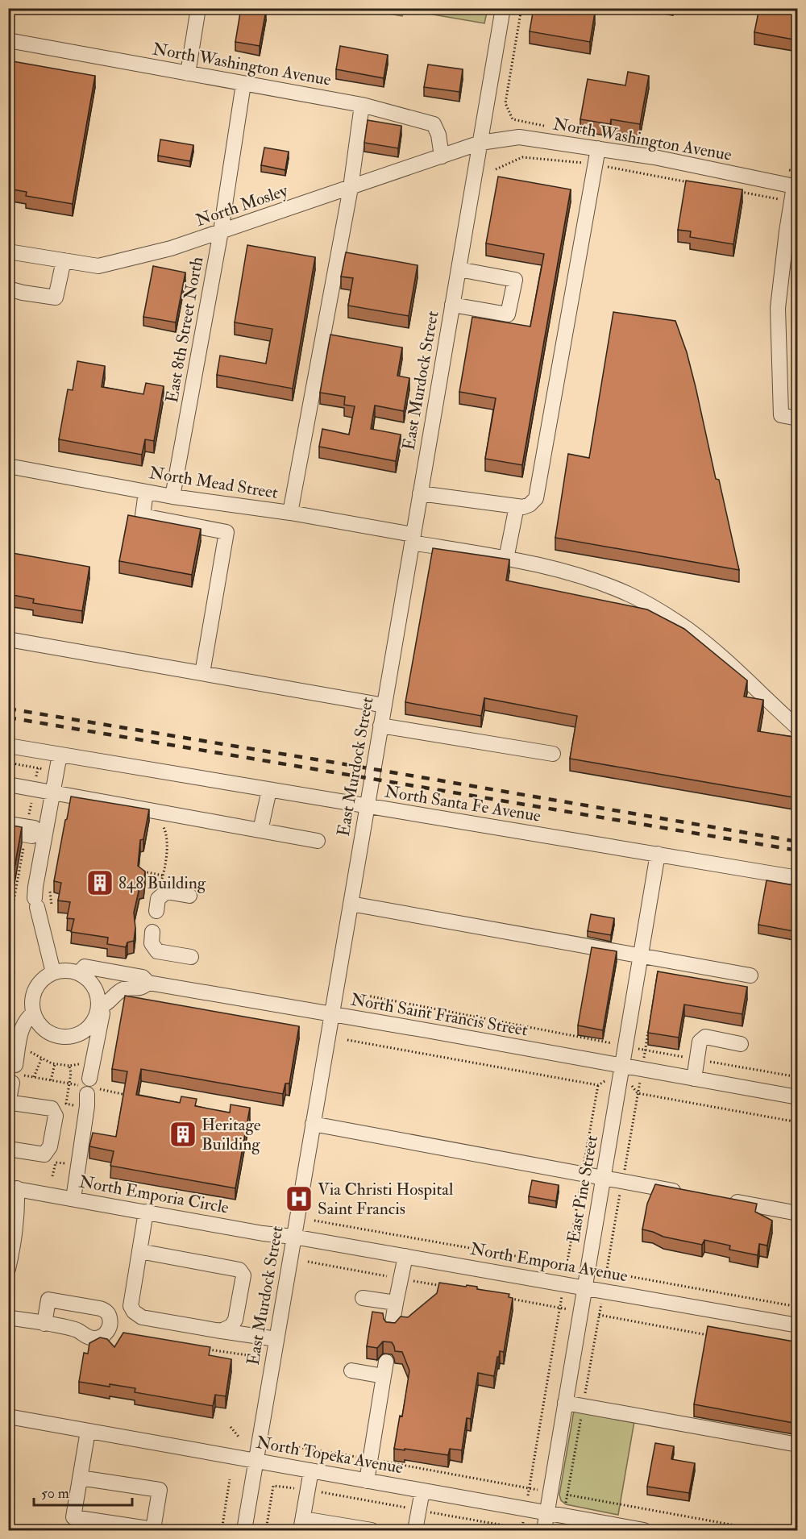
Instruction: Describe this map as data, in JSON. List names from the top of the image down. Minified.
{"streets":{"street":["North Washington Avenue","North Mosley","East 8th Street North","East Murdock Street","North Mead Street","North Santa Fe Avenue","North Saint Francis Street","East Pine Street","North Emporia Circle","North Emporia Avenue","North Topeka Avenue"]},"crossings":[["North Washington Avenue","North Mosley"],["North Washington Avenue","East 8th Street North"],["North Washington Avenue","East Murdock Street"],["North Mosley","East 8th Street North"],["North Mosley","East Murdock Street"],["East 8th Street North","North Mead Street"],["East Murdock Street","North Mead Street"],["East Murdock Street","North Santa Fe Avenue"],["East Murdock Street","North Saint Francis Street"],["East Murdock Street","North Emporia Circle"],["East Murdock Street","North Emporia Avenue"],["East Murdock Street","North Topeka Avenue"],["North Santa Fe Avenue","East Pine Street"],["North Saint Francis Street","East Pine Street"],["East Pine Street","North Emporia Avenue"],["East Pine Street","North Topeka Avenue"],["North Emporia Circle","North Emporia Avenue"]],"places":{"building":["848 Building","Heritage Building"],"hospital":["Via Christi Hospital Saint Francis"]},"scale_bar":"50 m"}
